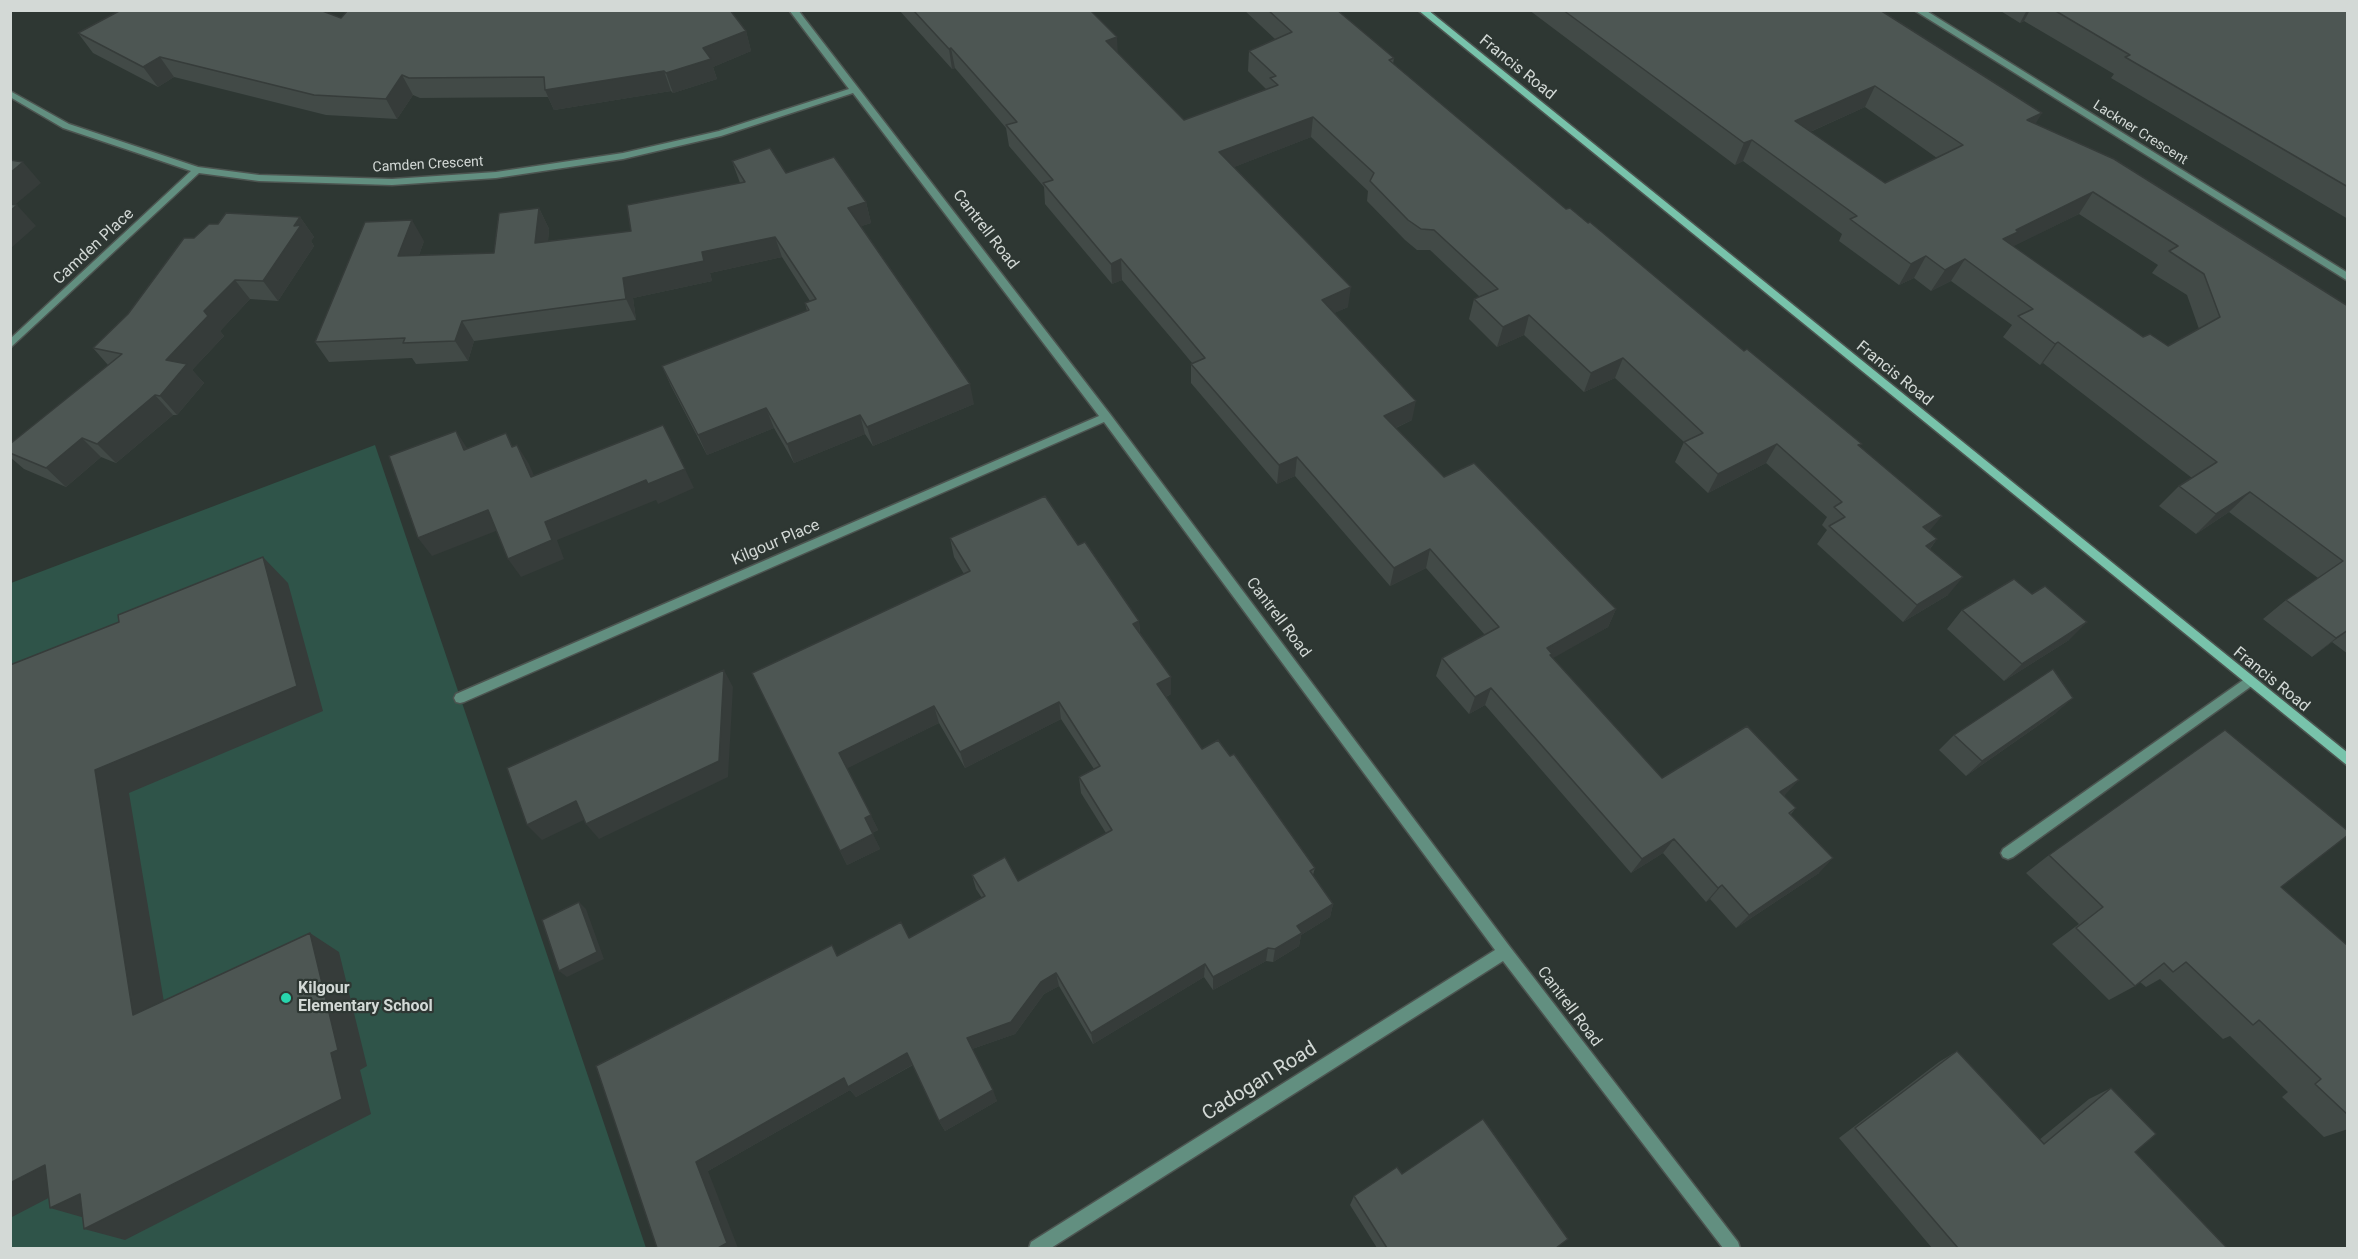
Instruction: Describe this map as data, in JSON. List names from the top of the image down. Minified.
{"streets":{"street":["Francis Road","Lackner Crescent","Camden Crescent","Cantrell Road","Camden Place","Kilgour Place","Cadogan Road"]},"crossings":[["Camden Crescent","Cantrell Road"],["Camden Crescent","Camden Place"],["Cantrell Road","Kilgour Place"],["Cantrell Road","Cadogan Road"]],"places":["Kilgour Elementary School"]}
